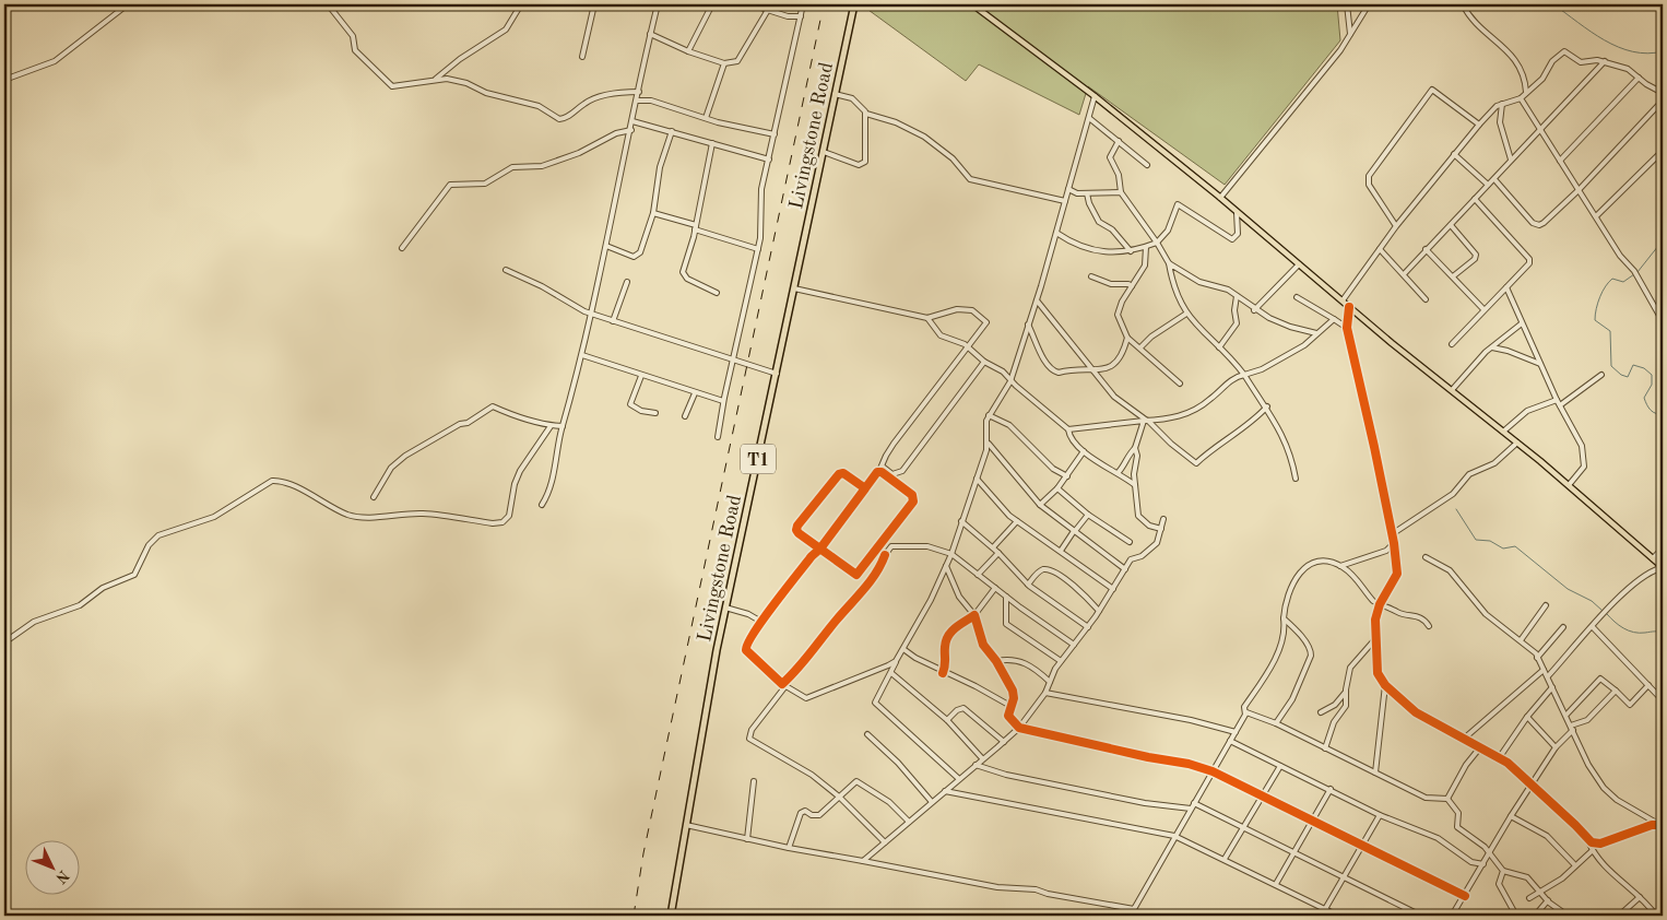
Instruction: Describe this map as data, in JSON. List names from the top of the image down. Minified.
{"streets":{"highway":["Livingstone Road","T1"]},"north":"bottom right"}
